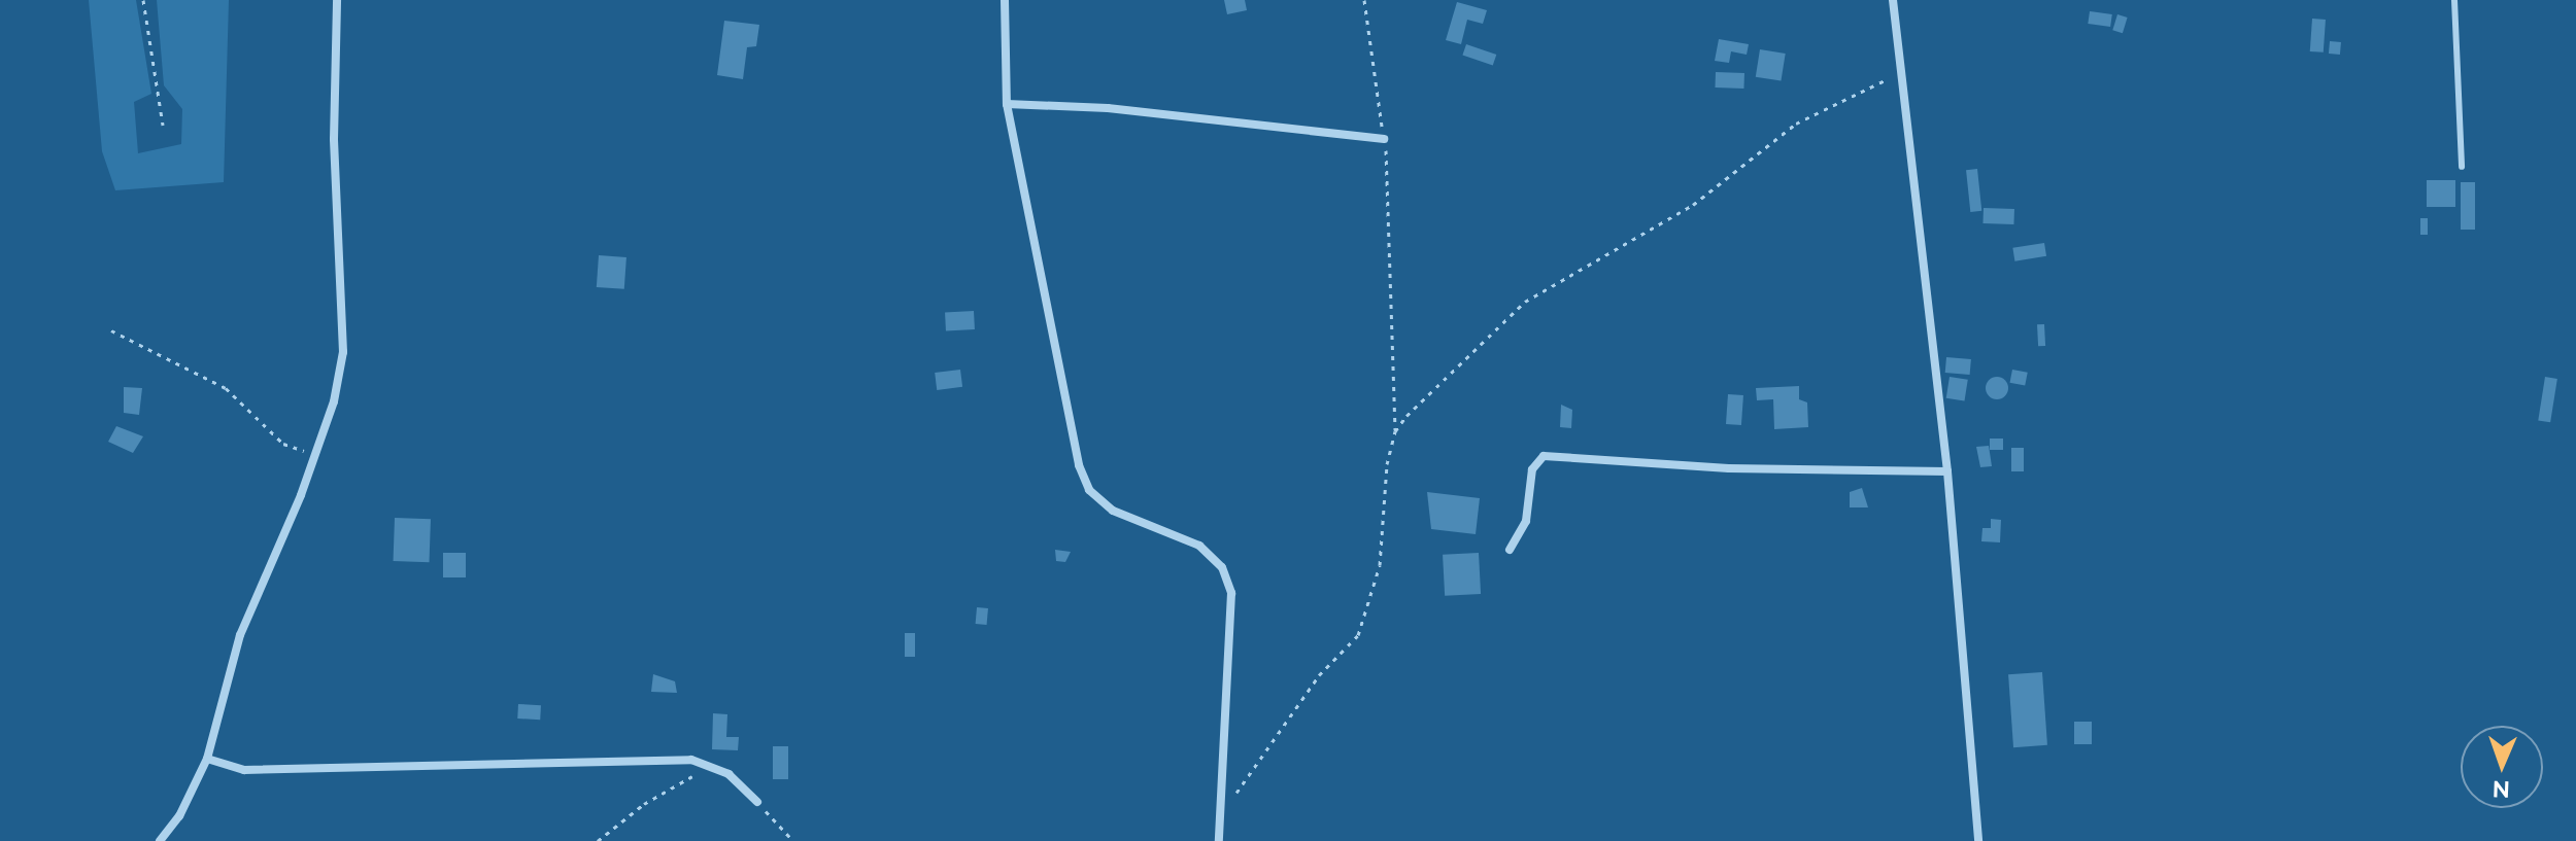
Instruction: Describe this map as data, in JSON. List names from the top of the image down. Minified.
{"north":"bottom"}
